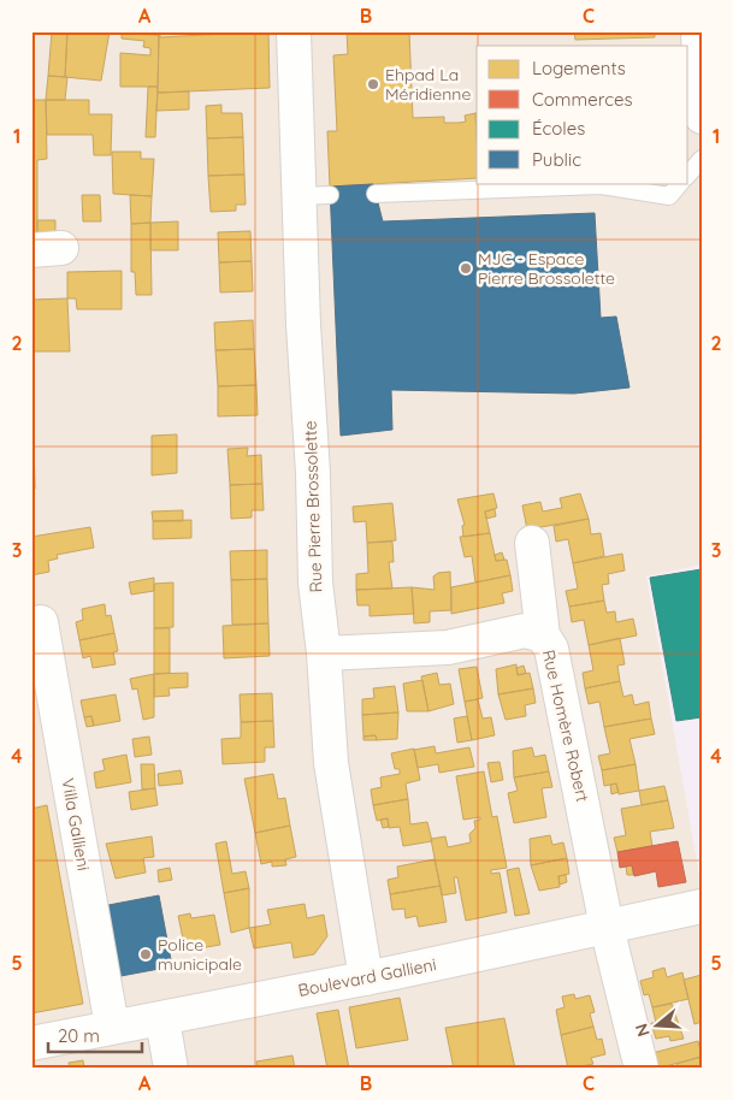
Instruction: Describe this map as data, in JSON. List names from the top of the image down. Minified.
{"streets":{"street":["Rue Pierre Brossolette","Rue Homère Robert","Villa Gallieni","Boulevard Gallieni"]},"crossings":[["Rue Pierre Brossolette","Rue Homère Robert"],["Rue Pierre Brossolette","Boulevard Gallieni"],["Rue Homère Robert","Boulevard Gallieni"],["Villa Gallieni","Boulevard Gallieni"]],"places":["Ehpad La Méridienne","MJC - Espace Pierre Brossolette","Police municipale"],"legend":["Logements","Commerces","Écoles","Public"],"scale_bar":"20 m","north":"left","grid":{"columns":["A","B","C"],"rows":["1","2","3","4","5"]}}
